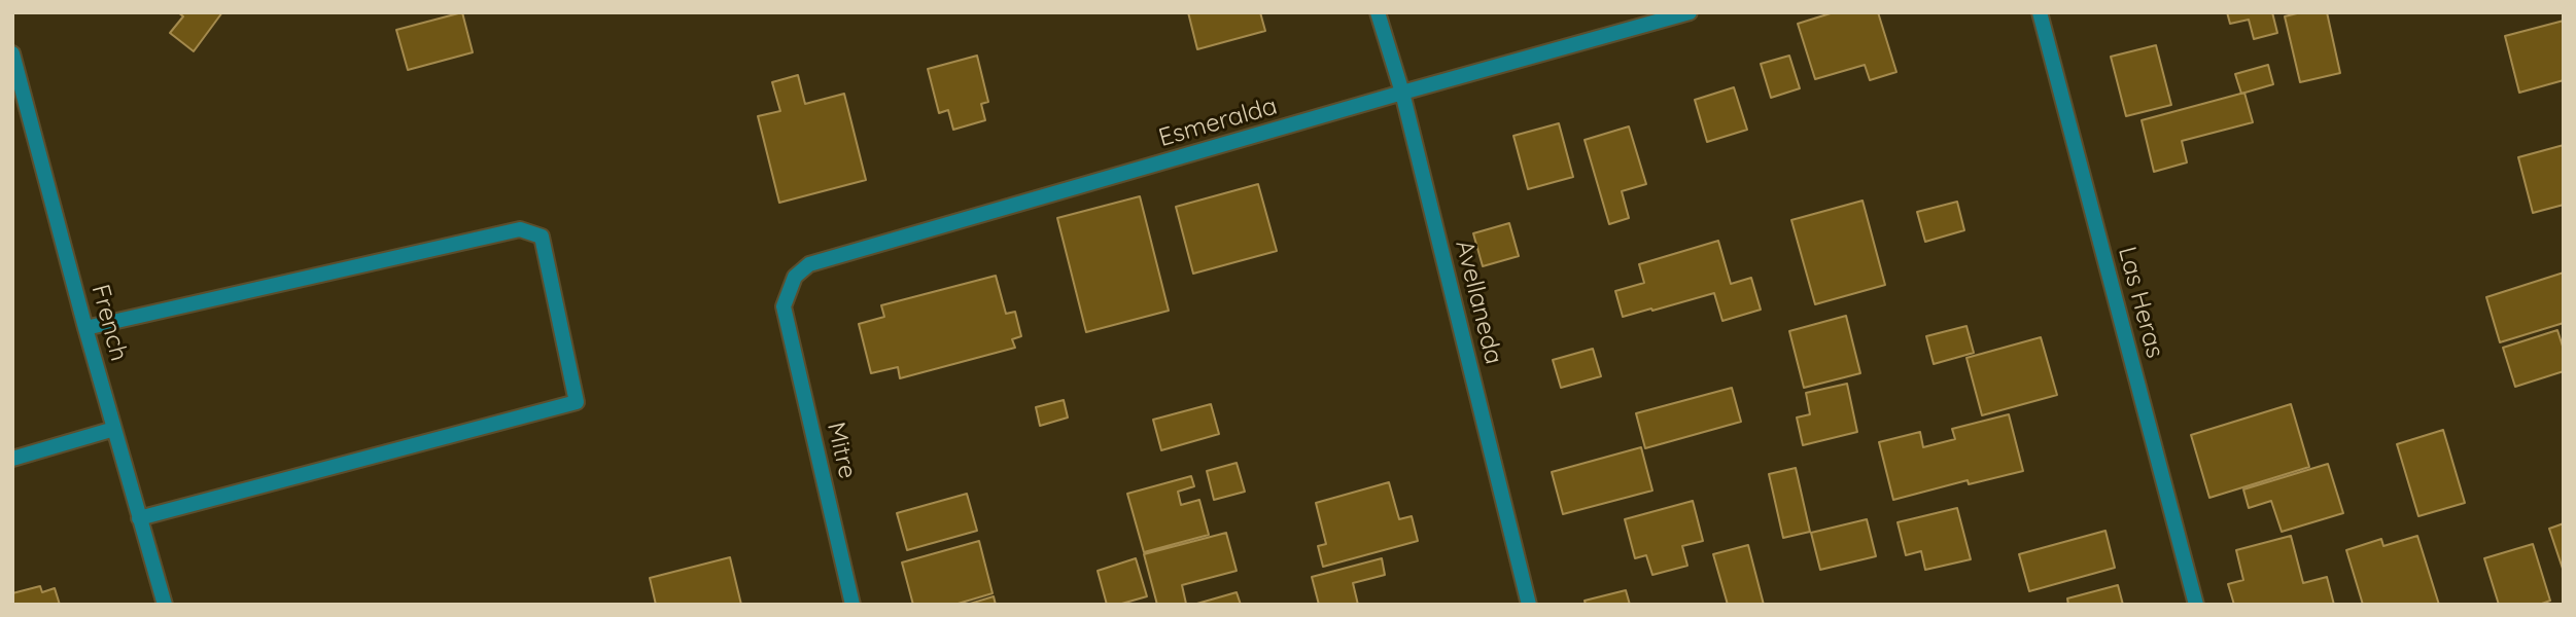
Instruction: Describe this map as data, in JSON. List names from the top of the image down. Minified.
{"streets":{"street":["Esmeralda","Avellaneda","Las Heras","French","Mitre"]},"crossings":[["Esmeralda","Avellaneda"],["Esmeralda","Mitre"]]}
